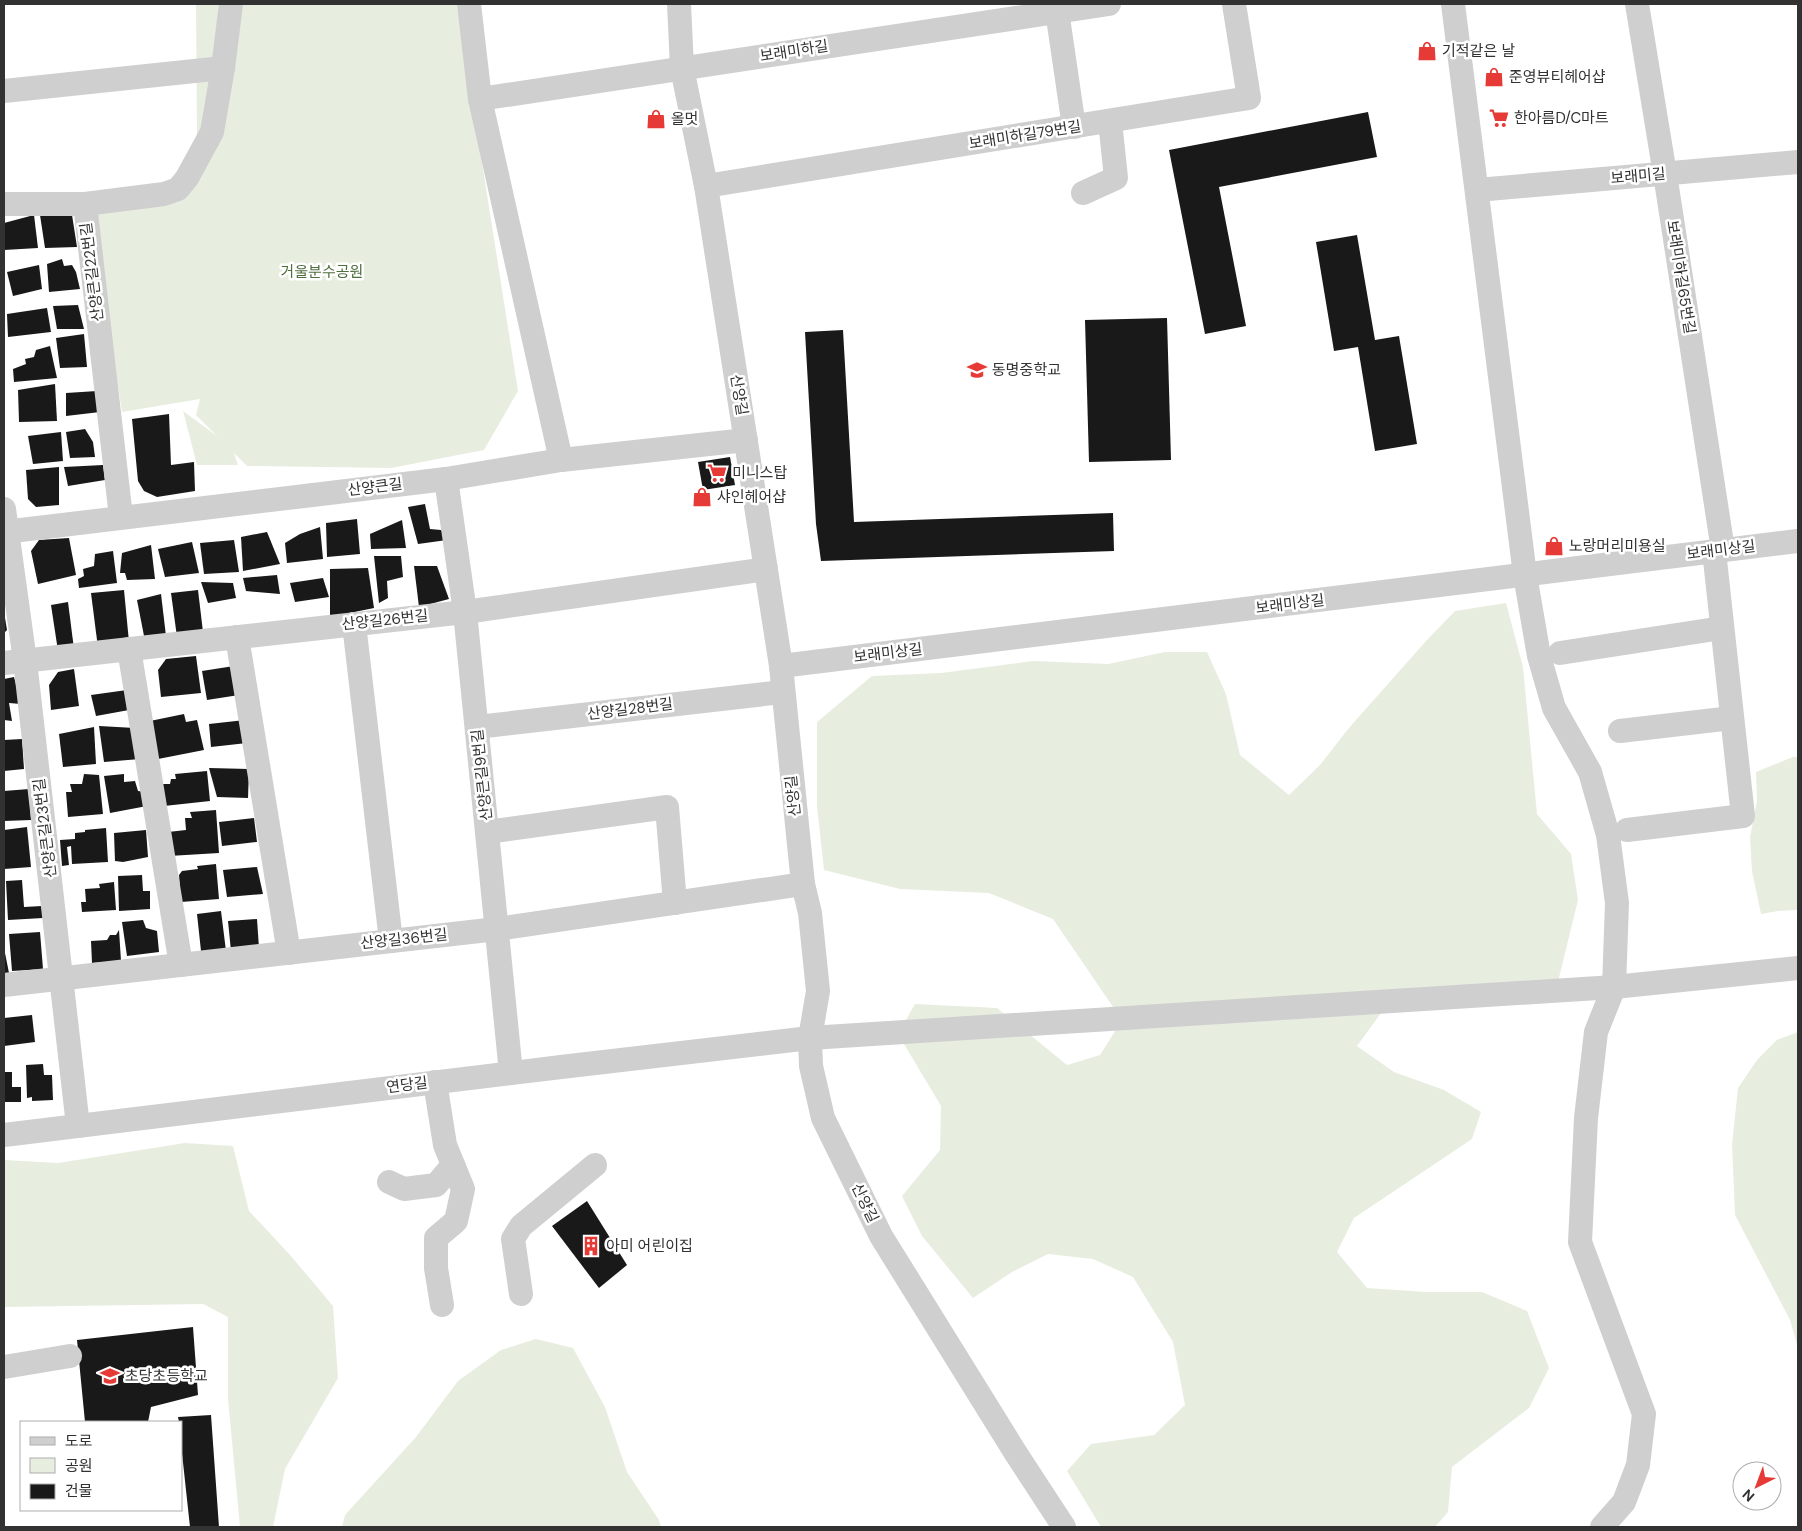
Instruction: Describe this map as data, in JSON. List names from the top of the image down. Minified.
{"streets":{"street":["보래미하길","보래미하길79번길","보래미길","산양큰길22번길","보래미하길65번길","산양길","산양큰길","보래미상길","산양길26번길","산양길28번길","산양큰길9번길","산양큰길23번길","산양길36번길","연당길"]},"crossings":[["보래미하길","산양길"],["보래미하길79번길","산양길"],["보래미길","보래미하길65번길"],["산양큰길22번길","산양큰길"],["보래미하길65번길","보래미상길"],["산양길","산양큰길"],["산양길","보래미상길"],["산양길","산양길26번길"],["산양길","산양길28번길"],["산양길","산양길36번길"],["산양길","연당길"],["산양큰길","산양큰길9번길"],["산양큰길","산양큰길23번길"],["산양길26번길","산양큰길9번길"],["산양길26번길","산양큰길23번길"],["산양길28번길","산양큰길9번길"],["산양큰길9번길","산양길36번길"],["산양큰길9번길","연당길"],["산양큰길23번길","산양길36번길"],["산양큰길23번길","연당길"]],"parks":["거울분수공원"],"places":{"shop":["기적같은 날","준영뷰티헤어샵","올멋","샤인헤어샵","노랑머리미용실"],"supermarket":["한아름D/C마트","미니스탑"],"school or university":["동명중학교","초당초등학교"],"building":["아미 어린이집"]},"legend":["도로","공원","건물"],"north":"bottom left"}
